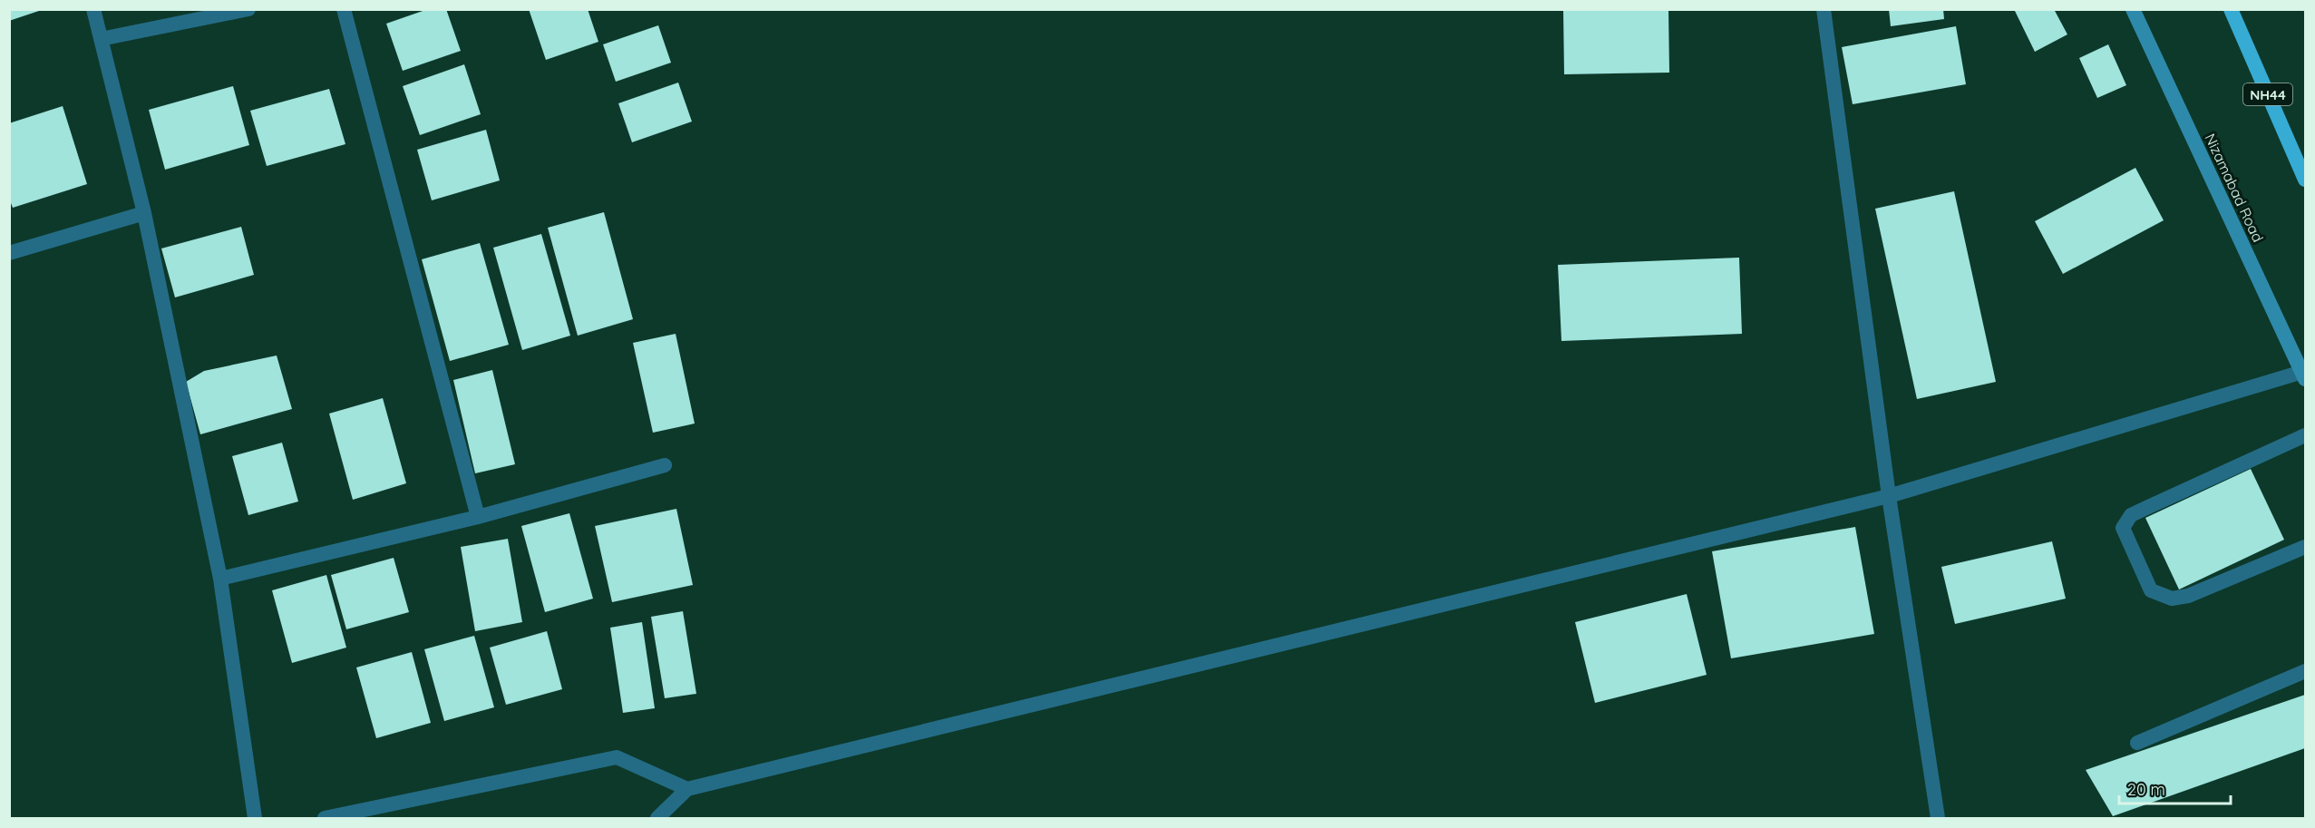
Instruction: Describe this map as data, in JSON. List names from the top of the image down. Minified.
{"streets":{"highway":["NH44"],"main road":["Nizamabad Road"]},"scale_bar":"20 m"}
